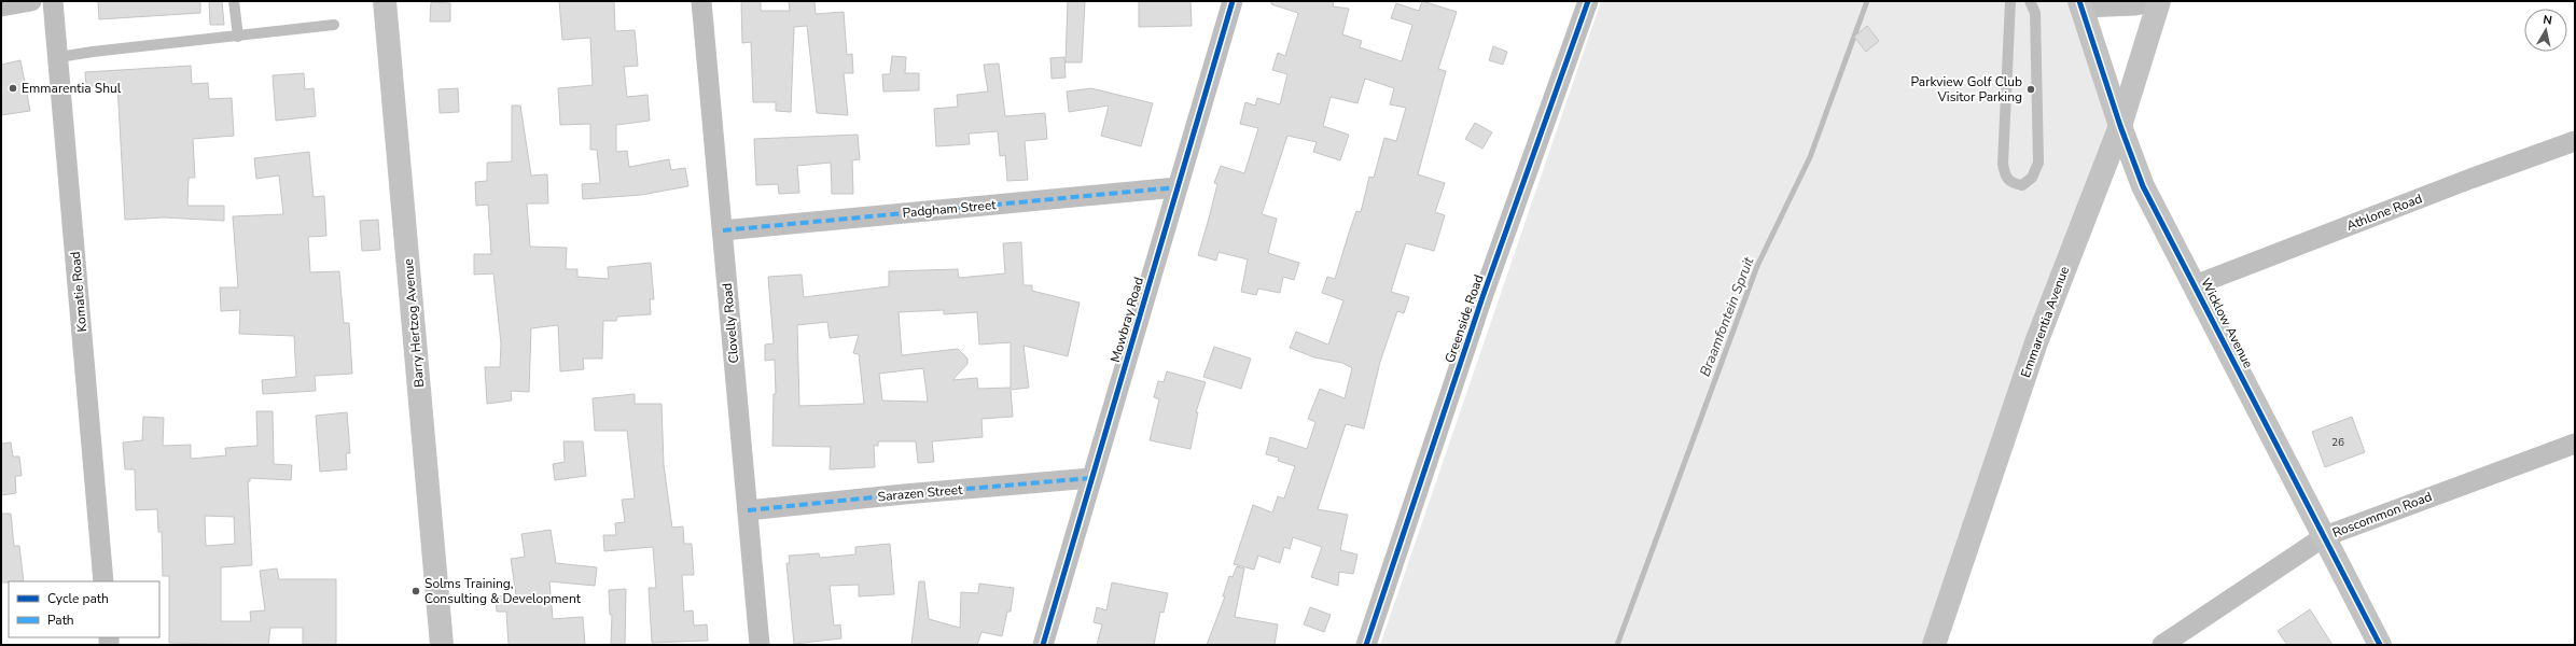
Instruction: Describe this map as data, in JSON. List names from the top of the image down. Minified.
{"streets":{"street":["Padgham Street","Athlone Road","Komatie Road","Greenside Road","Mowbray Road","Emmarentia Avenue","Barry Hertzog Avenue","Clovelly Road","Wicklow Avenue","Sarazen Street","Roscommon Road"]},"crossings":[["Padgham Street","Mowbray Road"],["Padgham Street","Clovelly Road"],["Athlone Road","Wicklow Avenue"],["Mowbray Road","Sarazen Street"],["Emmarentia Avenue","Wicklow Avenue"],["Clovelly Road","Sarazen Street"],["Wicklow Avenue","Roscommon Road"]],"water":["Braamfontein Spruit"],"places":["Emmarentia Shul","Parkview Golf Club Visitor Parking","Solms Training, Consulting & Development"],"house_numbers":["26"],"legend":["Cycle path","Path"],"north":"top"}
